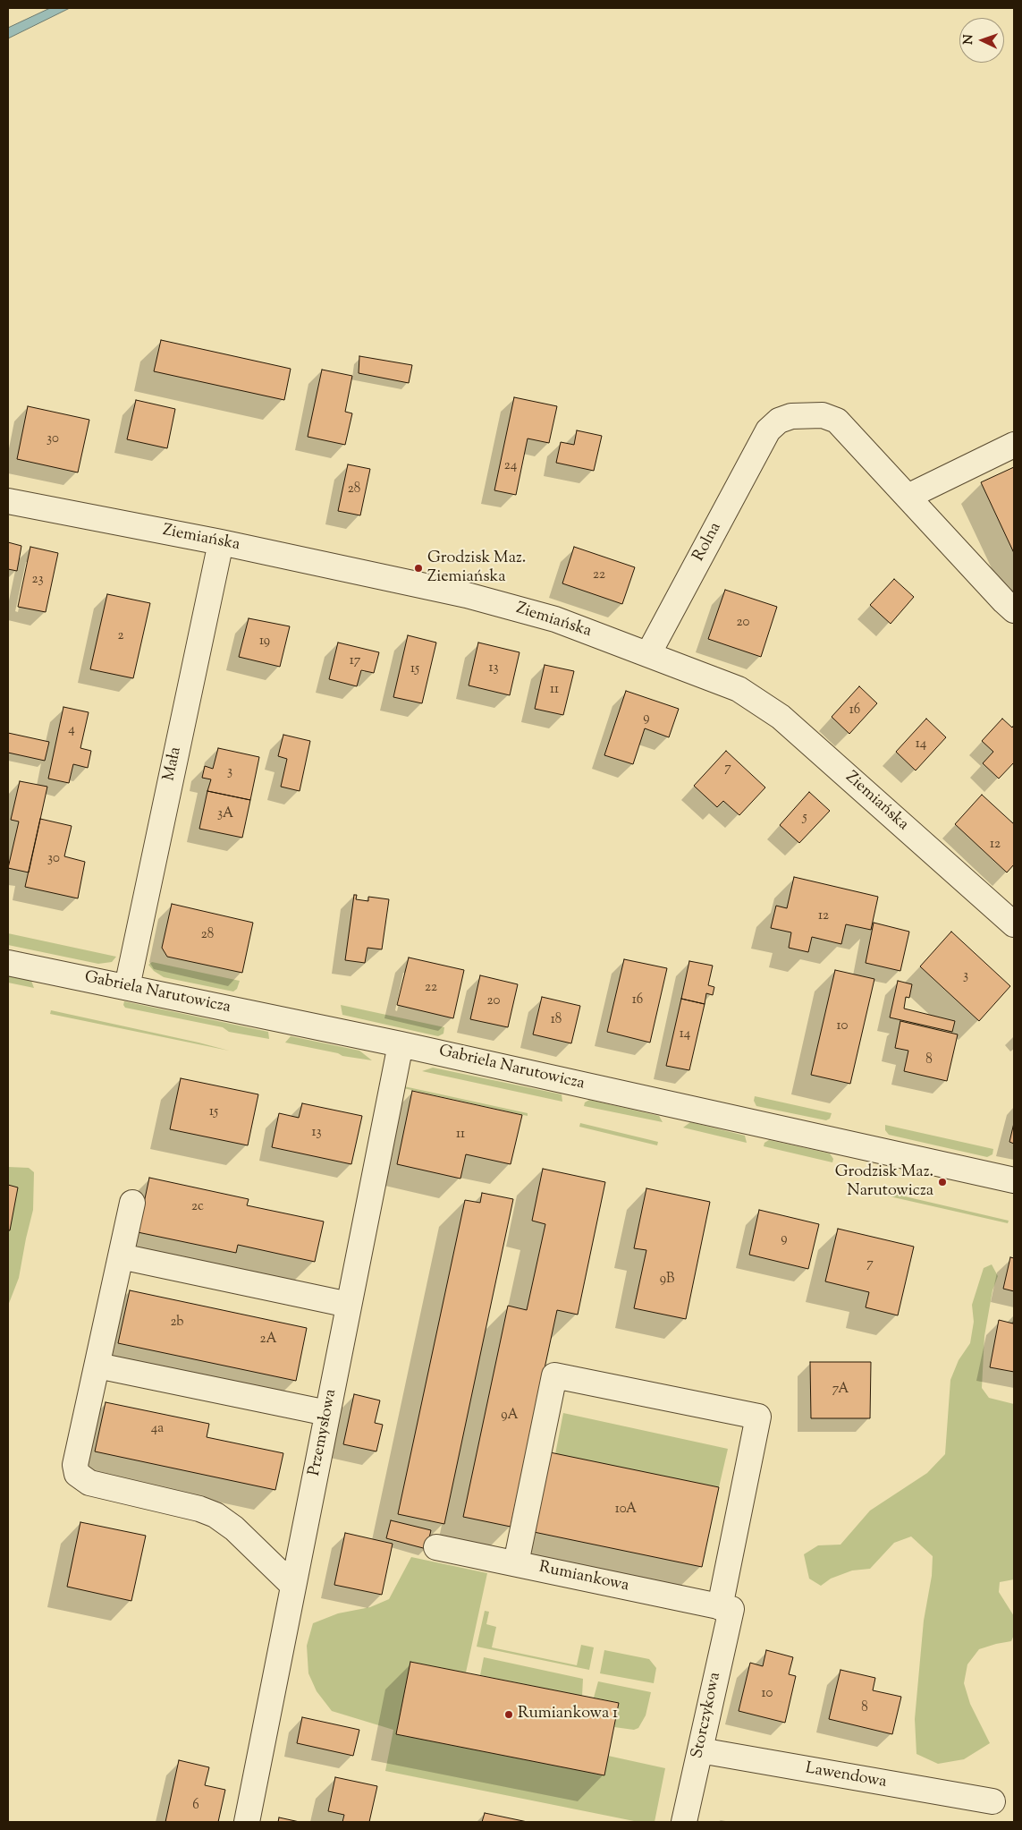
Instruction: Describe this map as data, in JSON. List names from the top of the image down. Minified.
{"streets":{"street":["Ziemiańska","Rolna","Mała","Gabriela Narutowicza","Przemysłowa","Rumiankowa","Storczykowa","Lawendowa"]},"crossings":[["Ziemiańska","Rolna"],["Ziemiańska","Mała"],["Mała","Gabriela Narutowicza"],["Gabriela Narutowicza","Przemysłowa"],["Rumiankowa","Storczykowa"],["Storczykowa","Lawendowa"]],"places":["Grodzisk Maz. Ziemiańska","Grodzisk Maz. Narutowicza","Rumiankowa 1"],"house_numbers":["30","24","28","22","23","20","2","19","17","13","15","11","16","9","4","14","7","3","3A","5","12","30","12","28","3","22","16","20","18","10","14","8","15","13","11","2c","9","7","9B","2b","2A","7A","9A","4a","10A","10","8","6"],"north":"left"}
